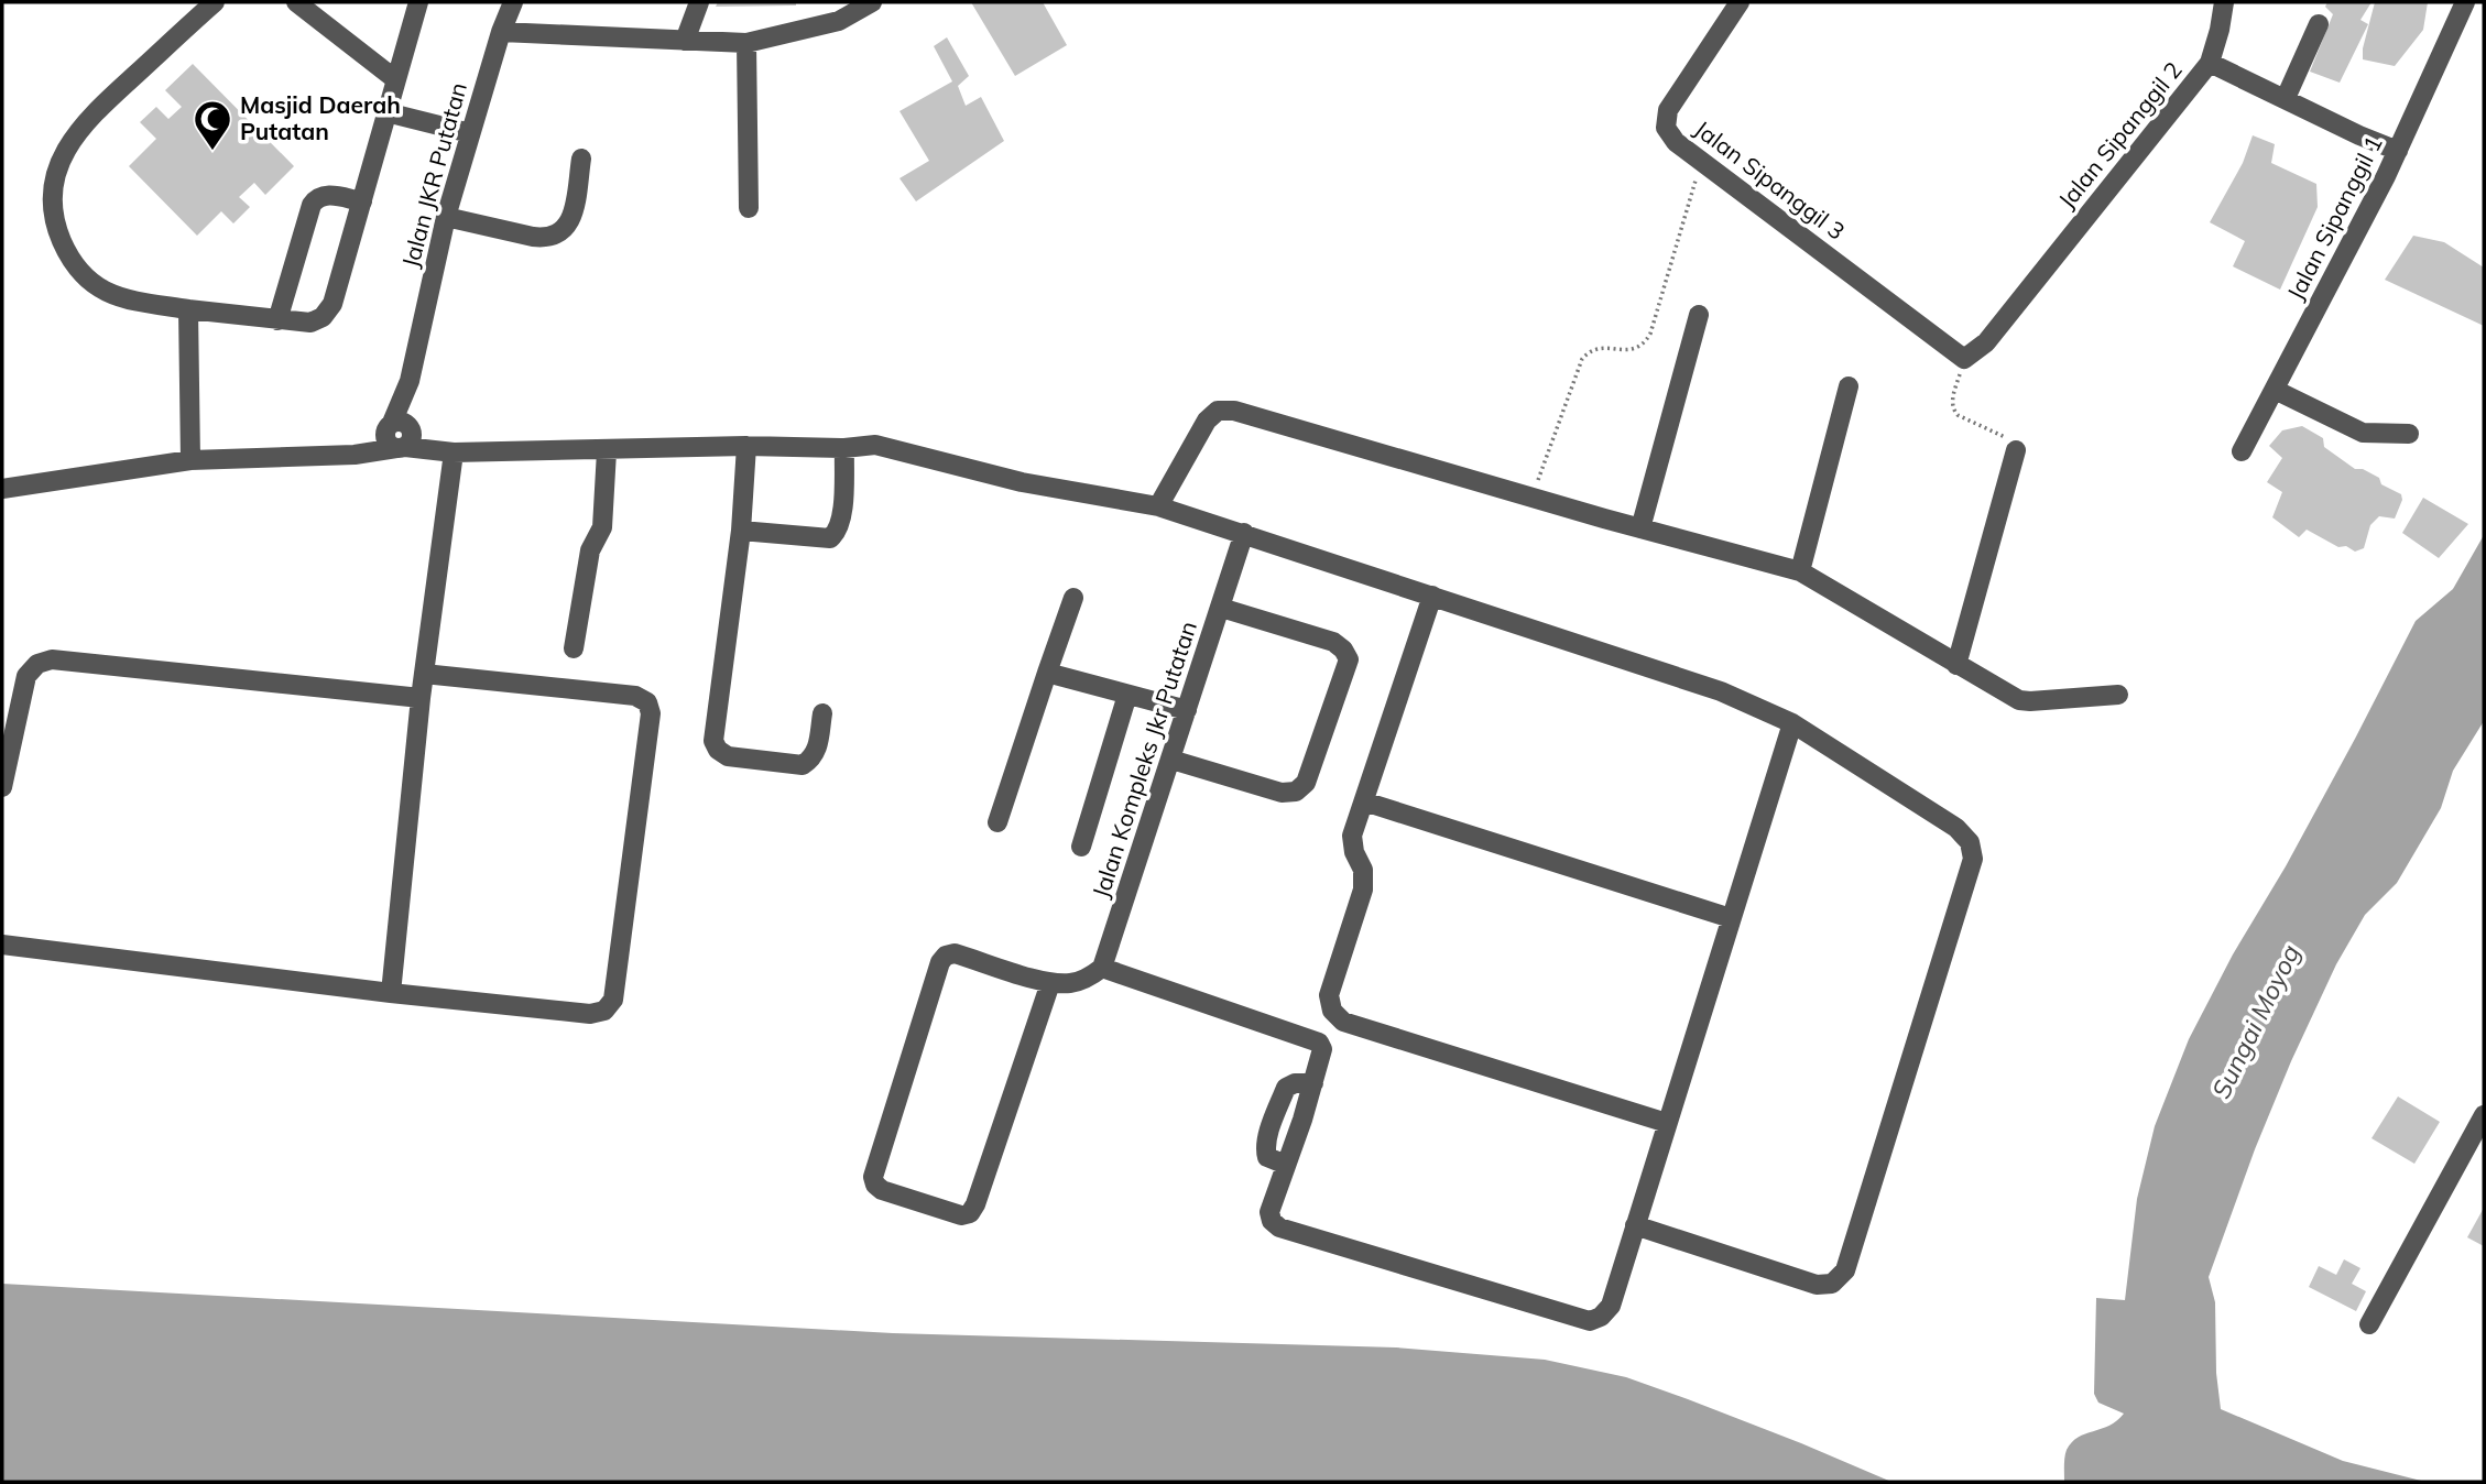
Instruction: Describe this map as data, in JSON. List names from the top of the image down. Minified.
{"streets":{"street":["Jalan Sipanggil 2","Jalan JKR Putatan","Jalan Sipanggil 3","Jalan Sipanggil 1","Jalan Kompleks Jkr Putatan"]},"crossings":[["Jalan Sipanggil 2","Jalan Sipanggil 3"],["Jalan Sipanggil 2","Jalan Sipanggil 1"]],"water":["Sungai Moyog"],"places":{"mosque":["Masjid Daerah Putatan"]}}
